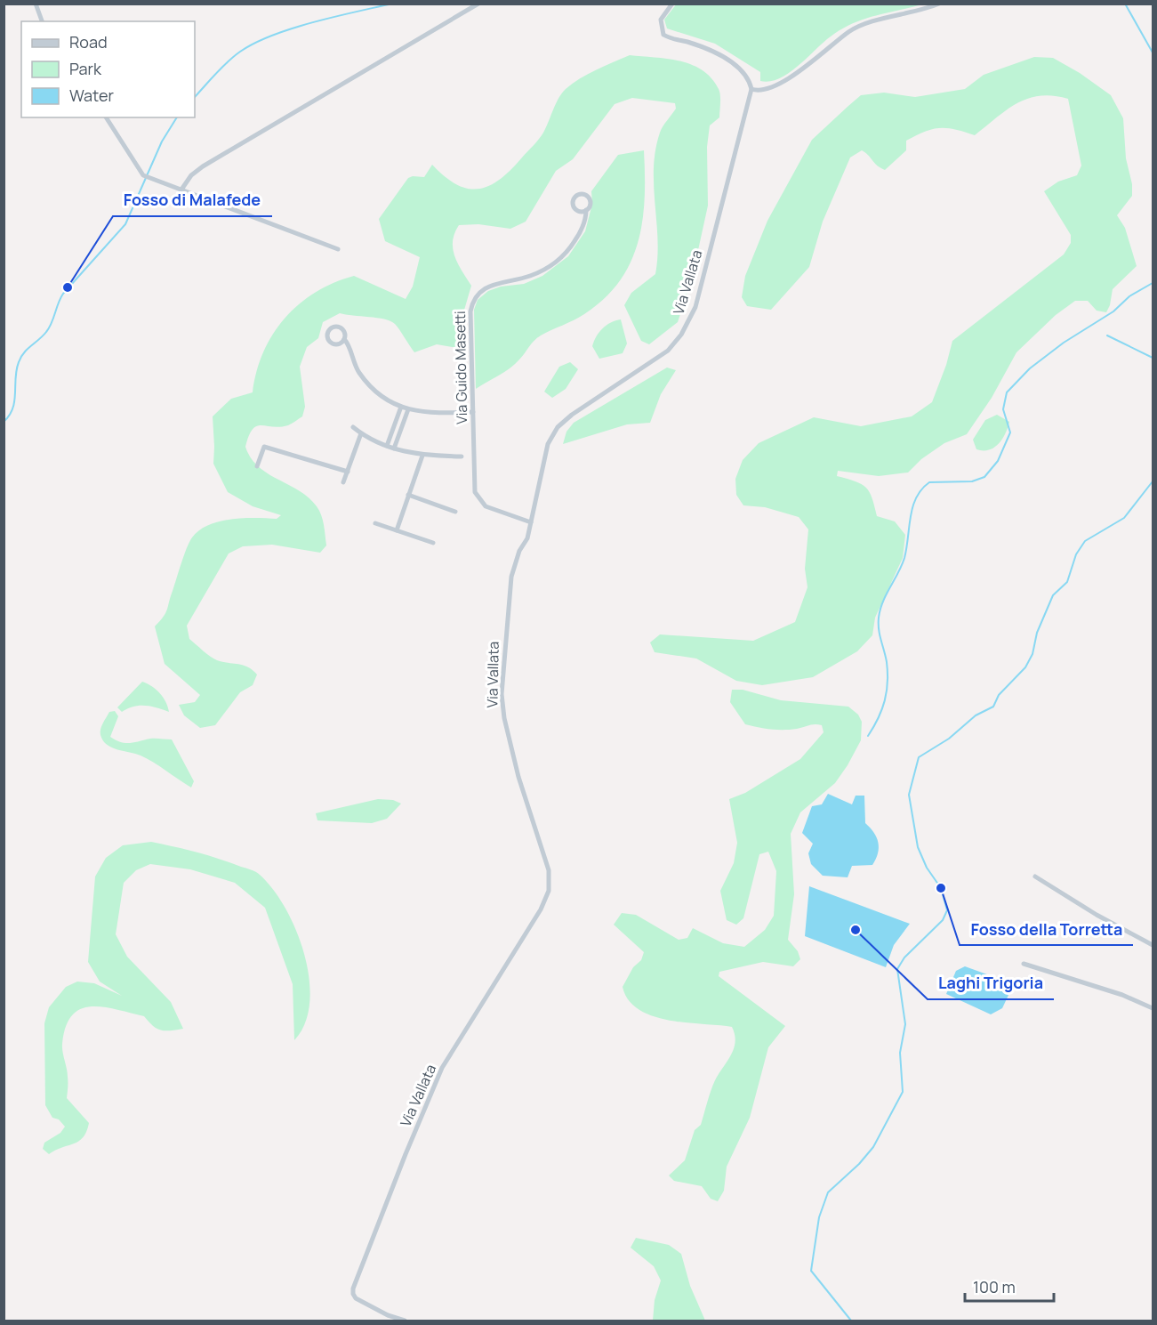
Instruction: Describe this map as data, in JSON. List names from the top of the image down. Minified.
{"streets":{"street":["Via Vallata","Via Guido Masetti"]},"crossings":[["Via Vallata","Via Guido Masetti"]],"places":["Fosso di Malafede","Fosso della Torretta","Laghi Trigoria"],"legend":["Road","Park","Water"],"scale_bar":"100 m"}
